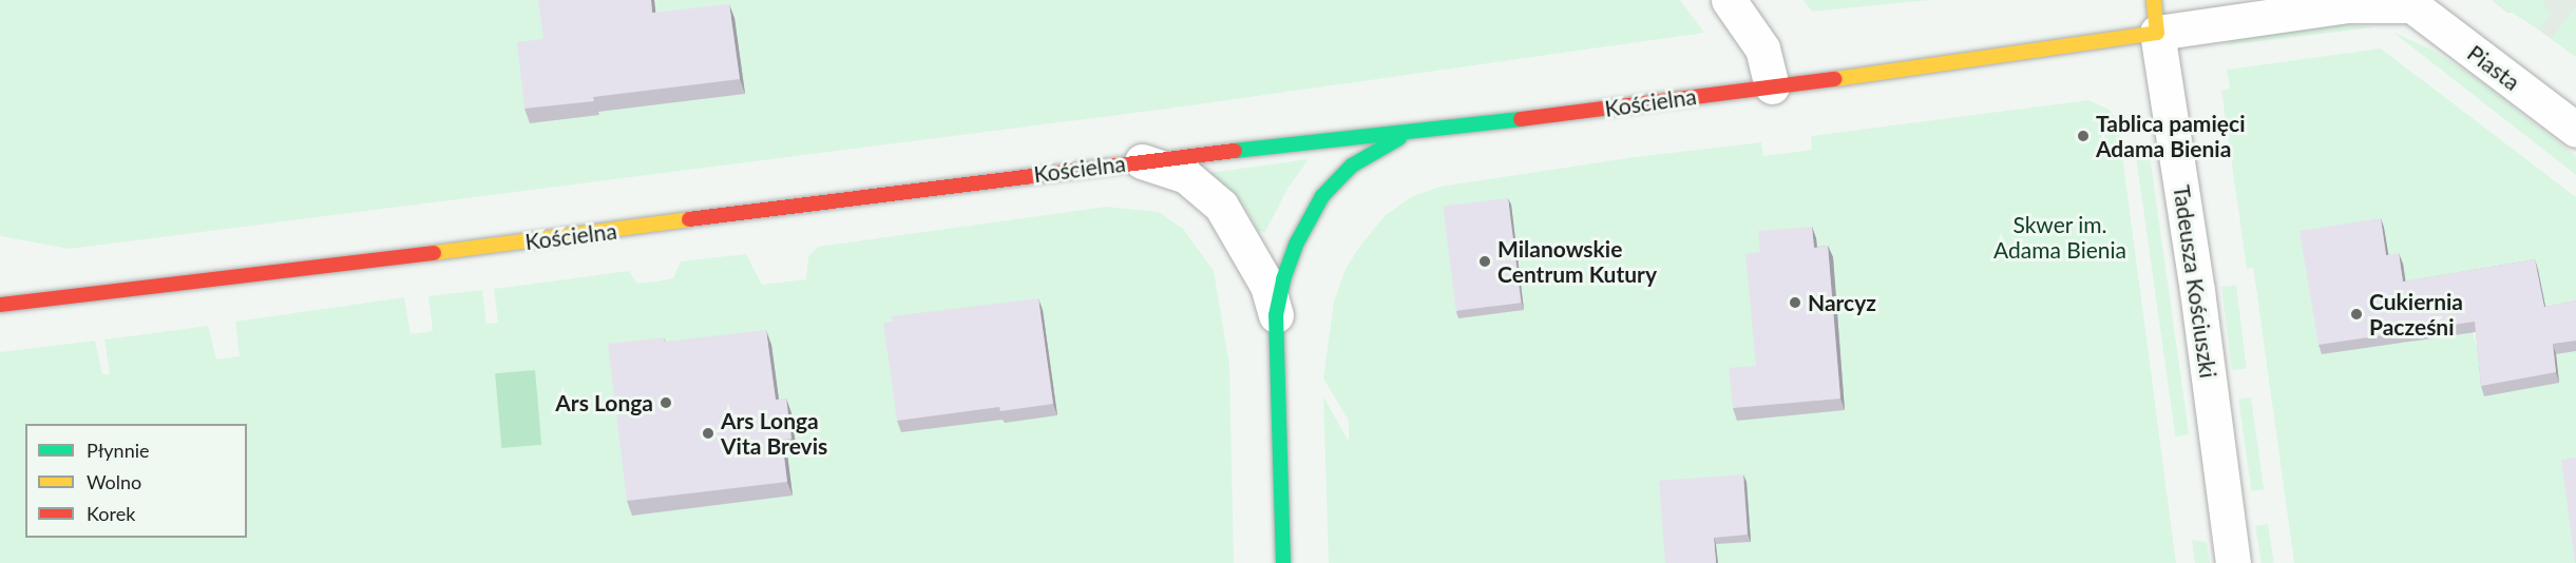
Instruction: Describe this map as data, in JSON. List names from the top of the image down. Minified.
{"streets":{"street":["Piasta","Kościelna","Tadeusza Kościuszki"]},"crossings":[["Piasta","Kościelna"],["Piasta","Tadeusza Kościuszki"],["Kościelna","Tadeusza Kościuszki"]],"parks":["Skwer im. Adama Bienia"],"places":["Tablica pamięci Adama Bienia","Milanowskie Centrum Kutury","Narcyz","Cukiernia Pacześni","Ars Longa","Ars Longa Vita Brevis"],"legend":["Płynnie","Wolno","Korek"]}
